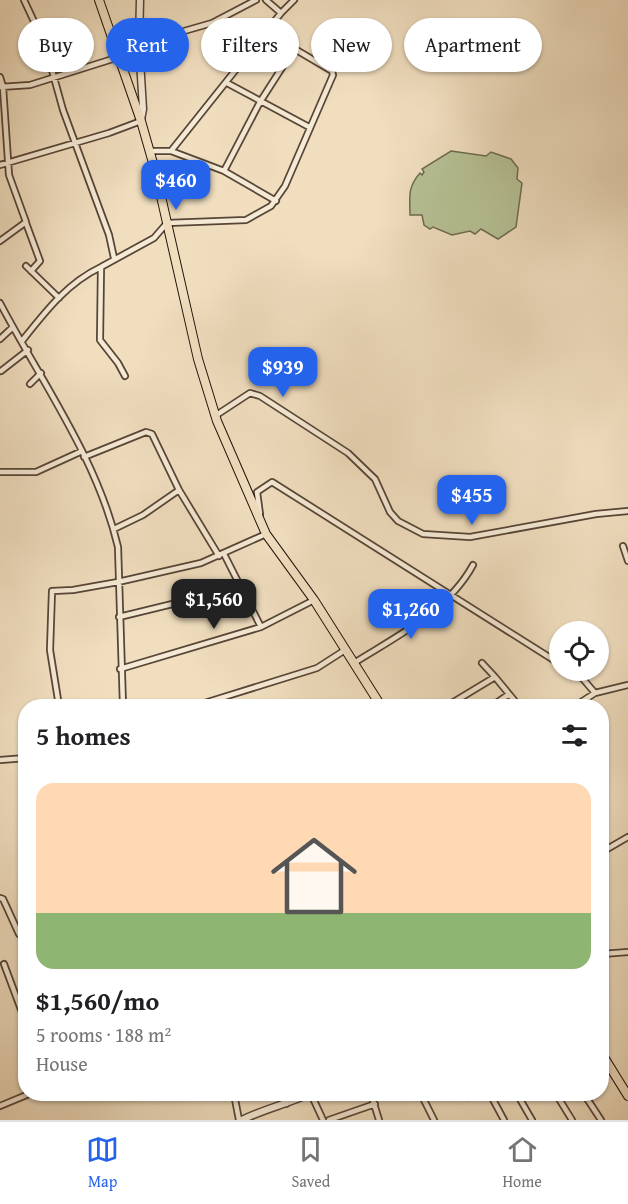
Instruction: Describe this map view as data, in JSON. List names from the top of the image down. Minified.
{"page":{"chip":["Buy","Rent","Filters","New","Apartment"],"price":["$460","$939","$455","$1,560","$1,260"],"heading":"5 homes","list":[{"name":"$1,560/mo","note":"5 rooms · 188 m² · House"}],"tabs":["Map","Saved","Home"]}}
